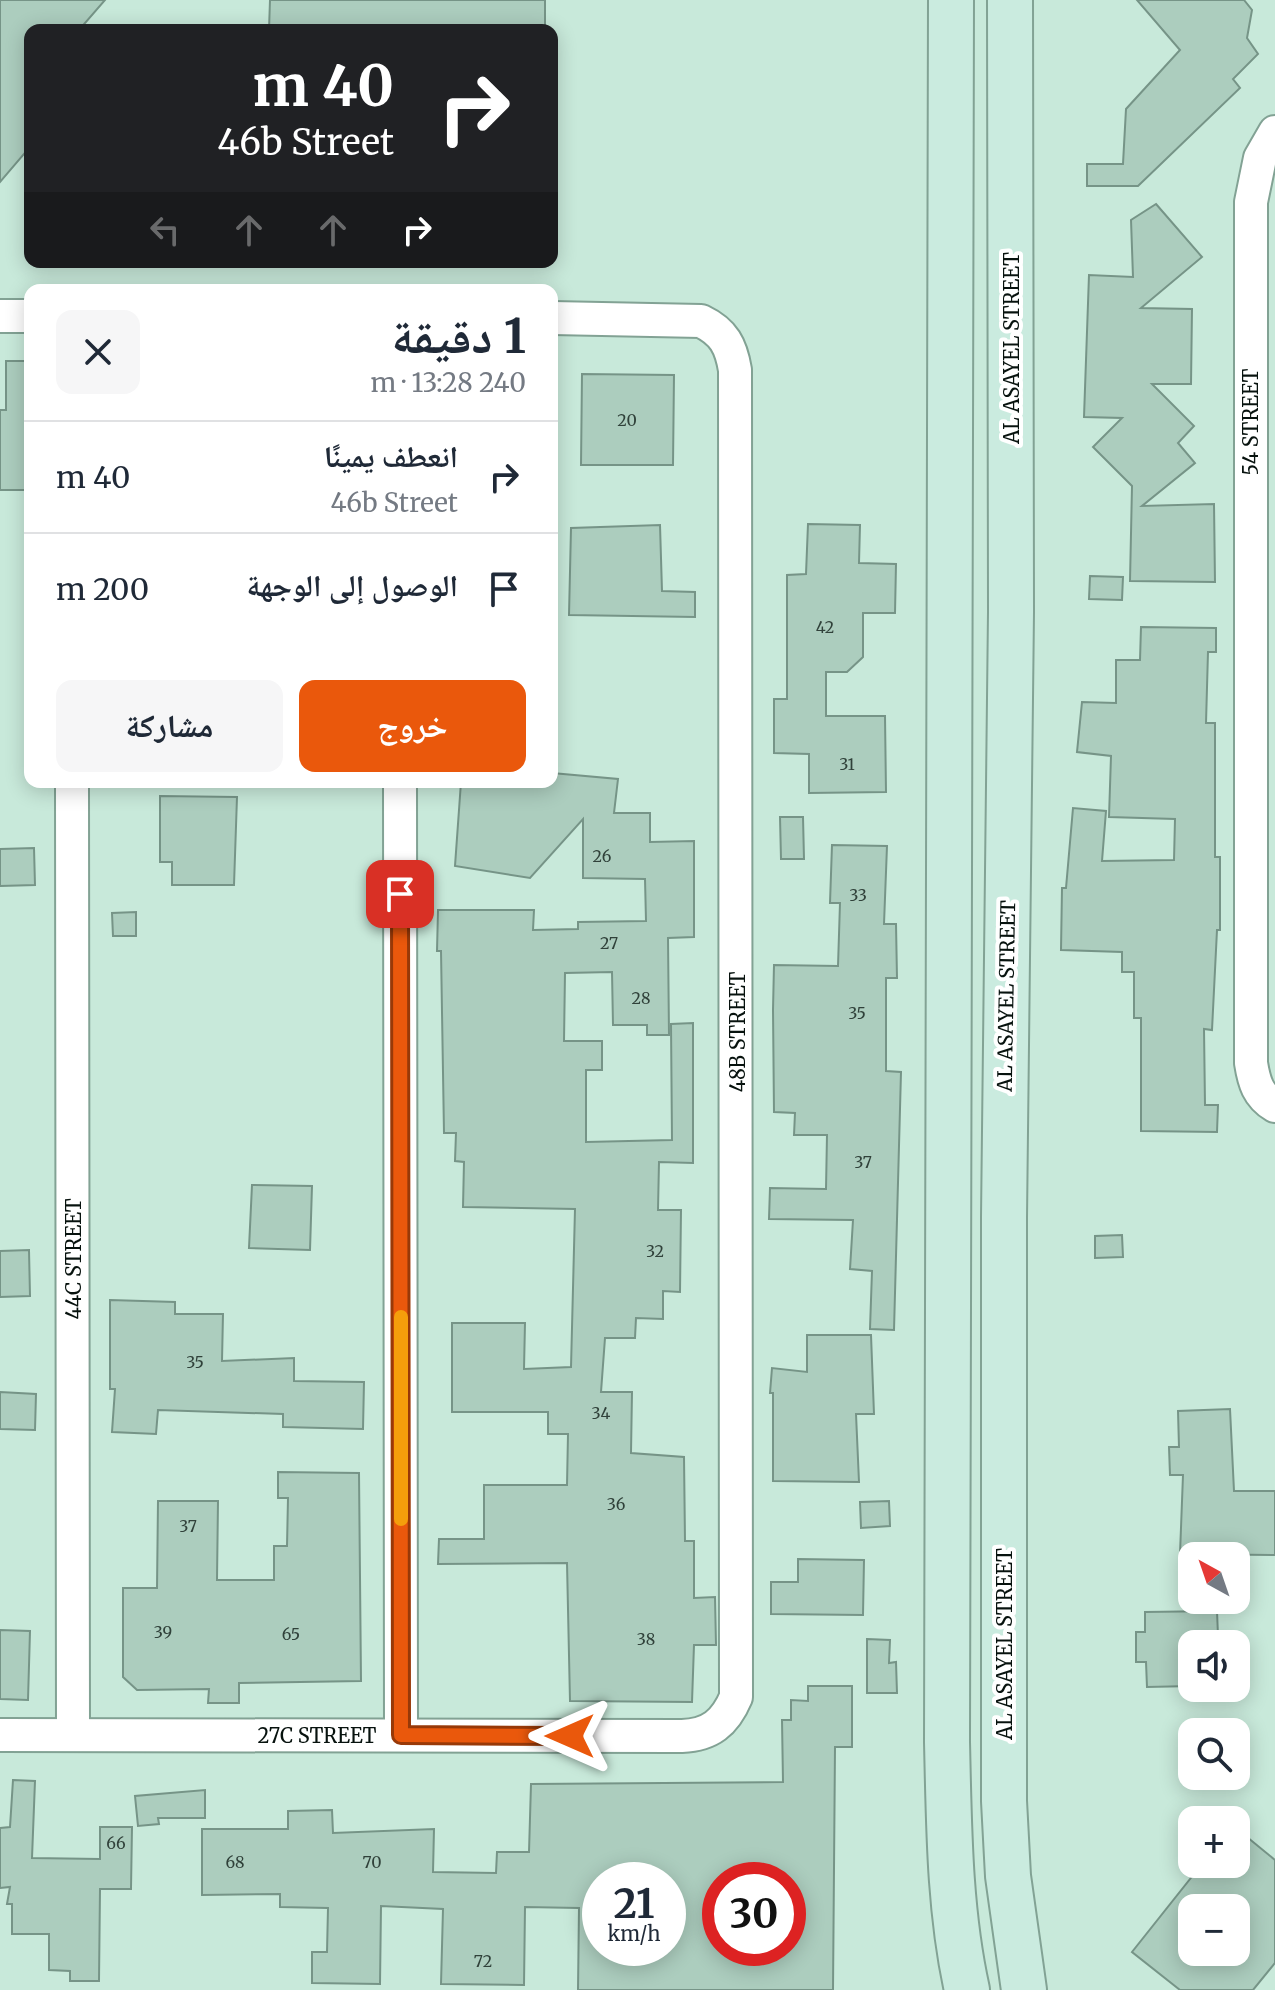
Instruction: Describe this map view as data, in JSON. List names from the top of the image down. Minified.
{"streets":{"main road":["AL ASAYEL STREET"],"street":["54 STREET","48B STREET","44C STREET","27C STREET"]},"crossings":[["48B STREET","27C STREET"],["44C STREET","27C STREET"]],"house_numbers":["20","42","31","26","33","27","28","35","37","32","35","34","36","37","39","65","38","66","68","70","72"],"north":"top left","page":{"turn":["40 m","46b Street"],"heading":["1 دقيقة","240 m · 13:28"],"list":[{"name":"انعطف يمينًا","note":"46b Street","value":"40 m"},{"name":"الوصول إلى الوجهة","value":"200 m"}],"buttons":["خروج","مشاركة"],"map_buttons":["+","−"],"speed":"21 km/h","limit":"30"}}
